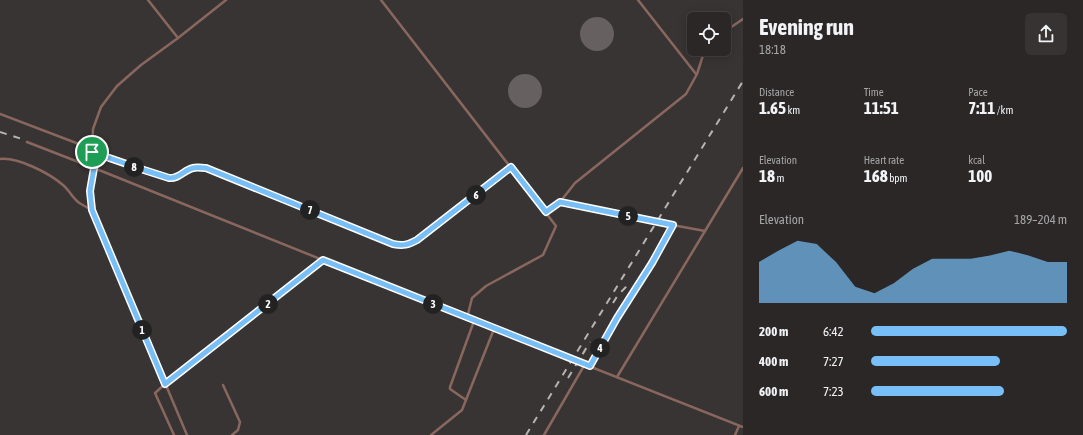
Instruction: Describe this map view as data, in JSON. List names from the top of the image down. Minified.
{"page":{"heading":["Evening run","18:18"],"stats":[["Distance","1.65 km"],["Time","11:51"],["Pace","7:11 /km"],["Elevation","18 m"],["Heart rate","168 bpm"],["kcal","100"]],"pins":["8","6","7","5","2","3","1","4"],"chart":["Elevation","189–204 m"],"list":[{"name":"200 m","note":"6:42"},{"name":"400 m","note":"7:27"},{"name":"600 m","note":"7:23"}]}}
